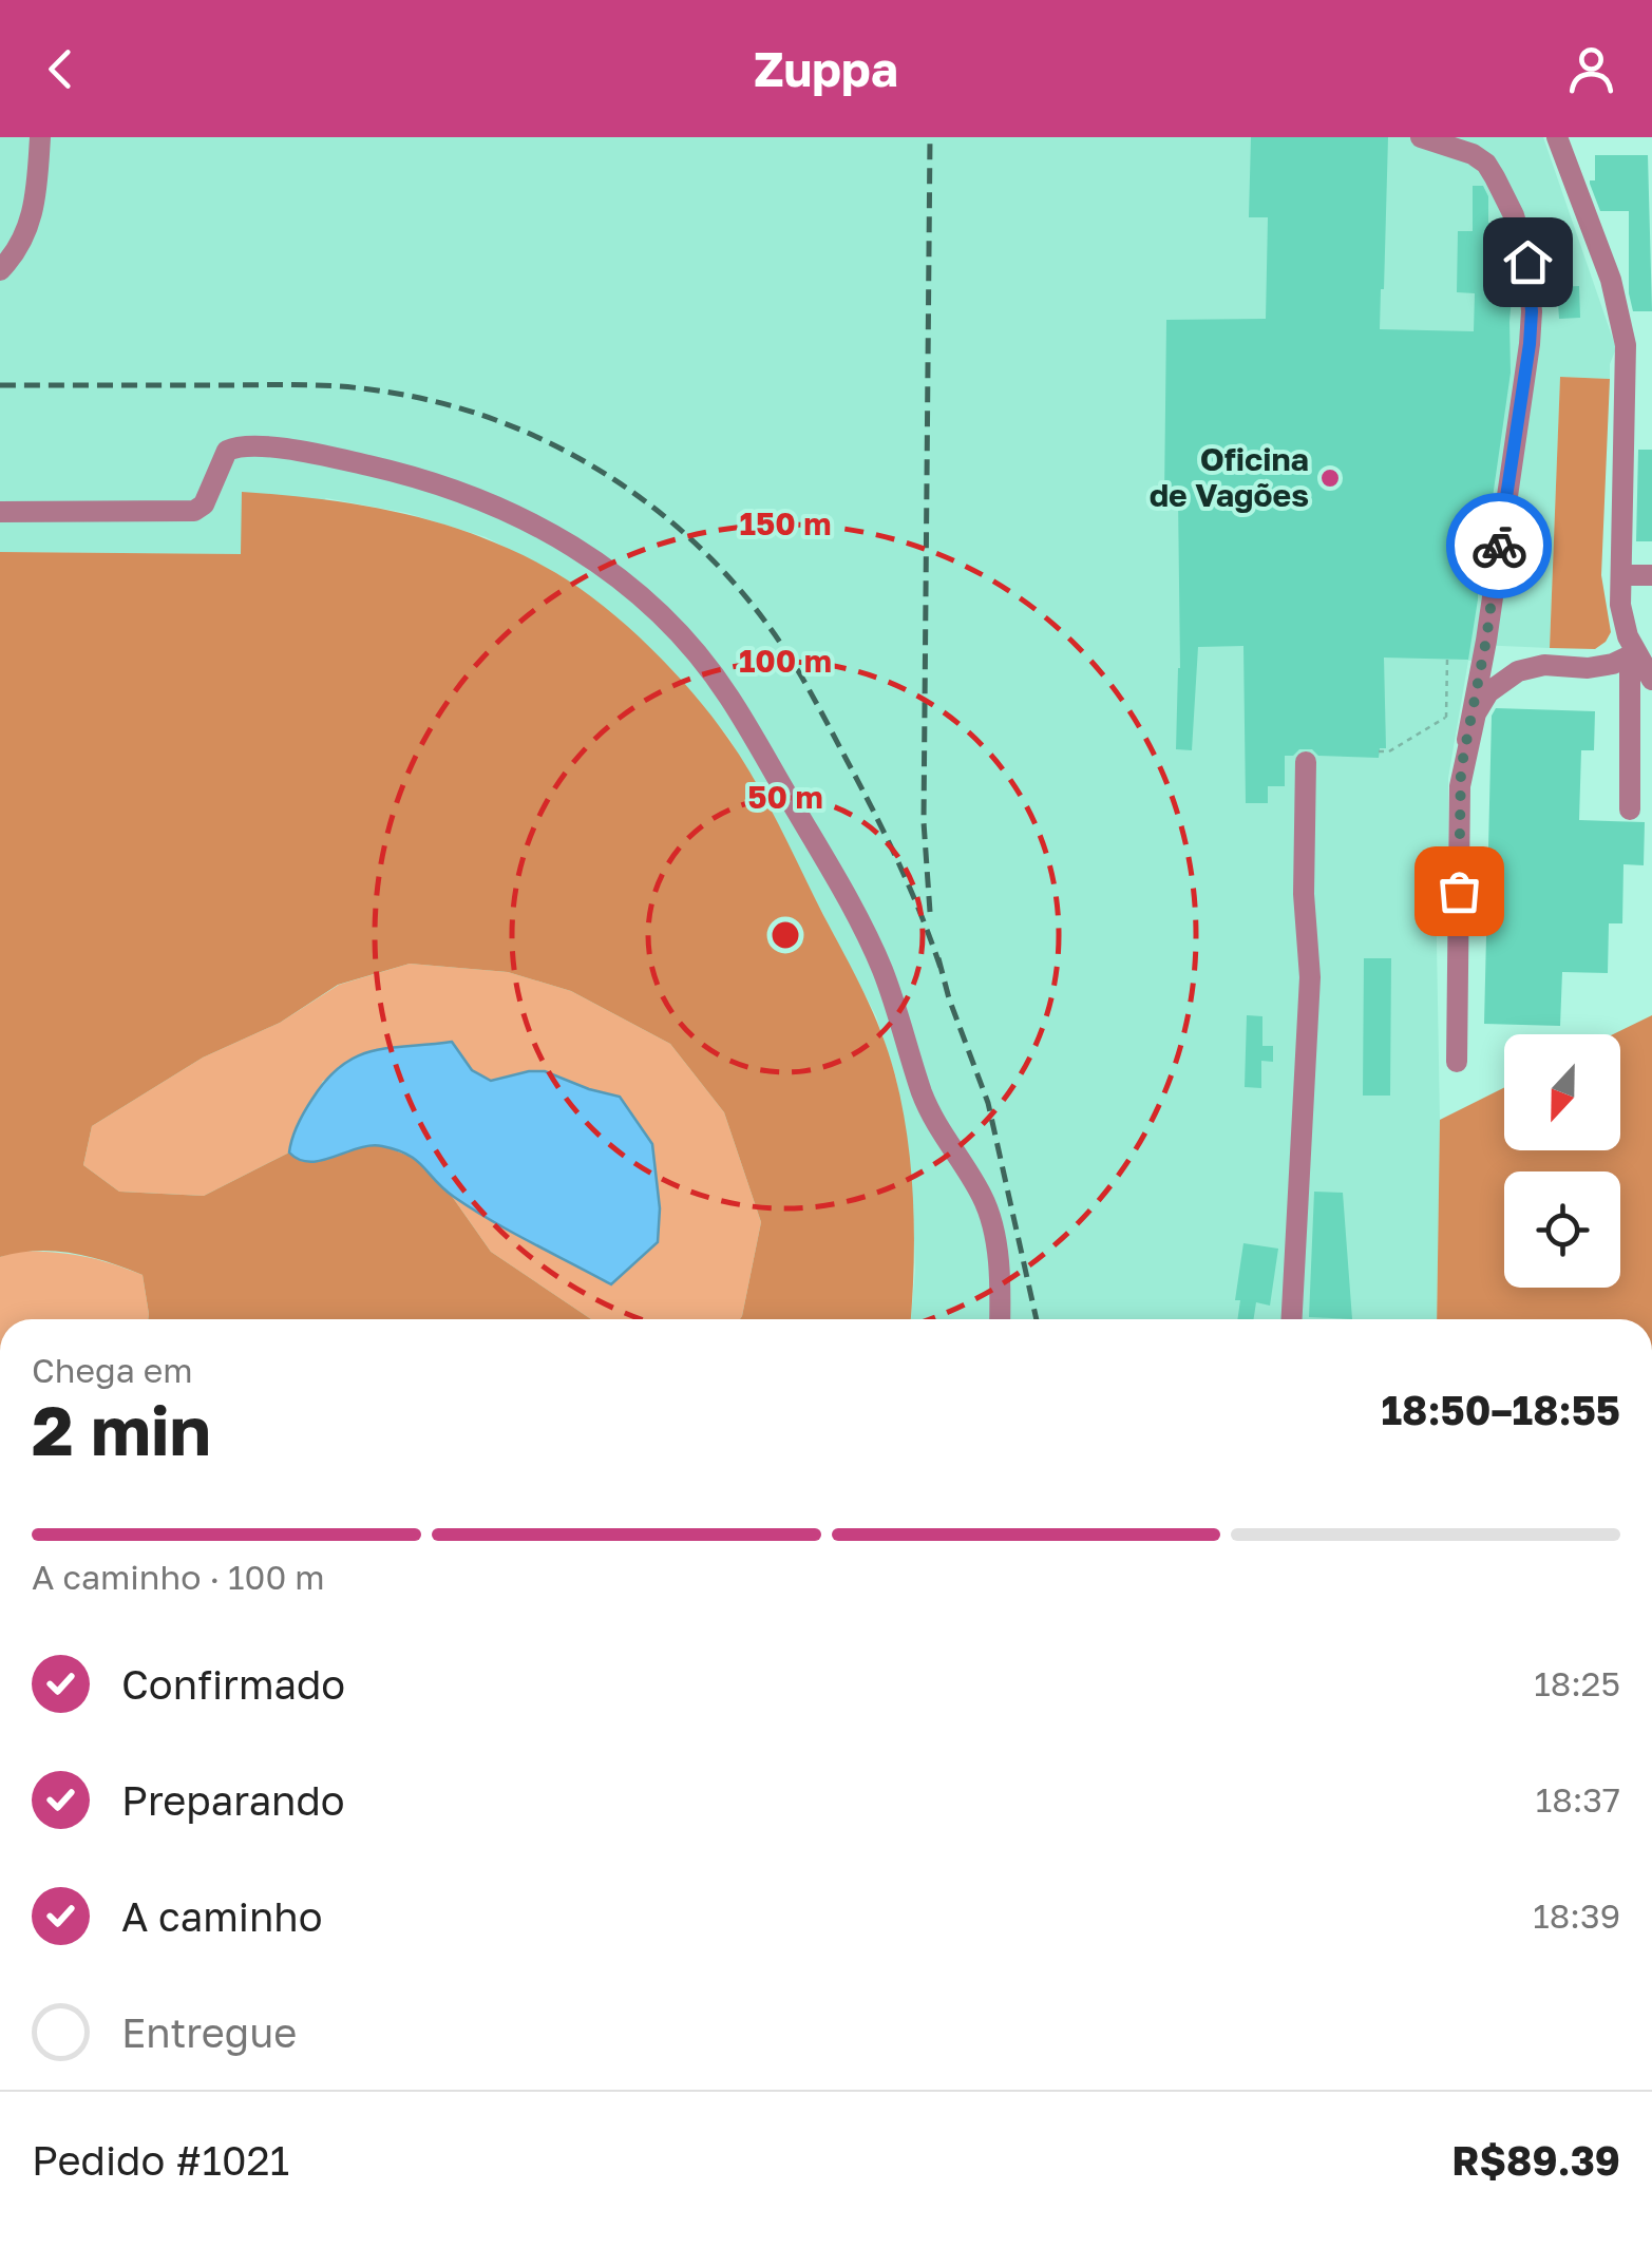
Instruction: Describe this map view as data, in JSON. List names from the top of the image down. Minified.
{"places":["Oficina de Vagões"],"north":"bottom","page":{"header":"Zuppa","heading":["2 min","Chega em","18:50–18:55"],"panel":["Pedido #1021","R$89.39"],"bar":"A caminho · 100 m","list":[["Confirmado","18:25"],["Preparando","18:37"],["A caminho","18:39"],"Entregue"]},"rings":["150 m","100 m","50 m"]}
